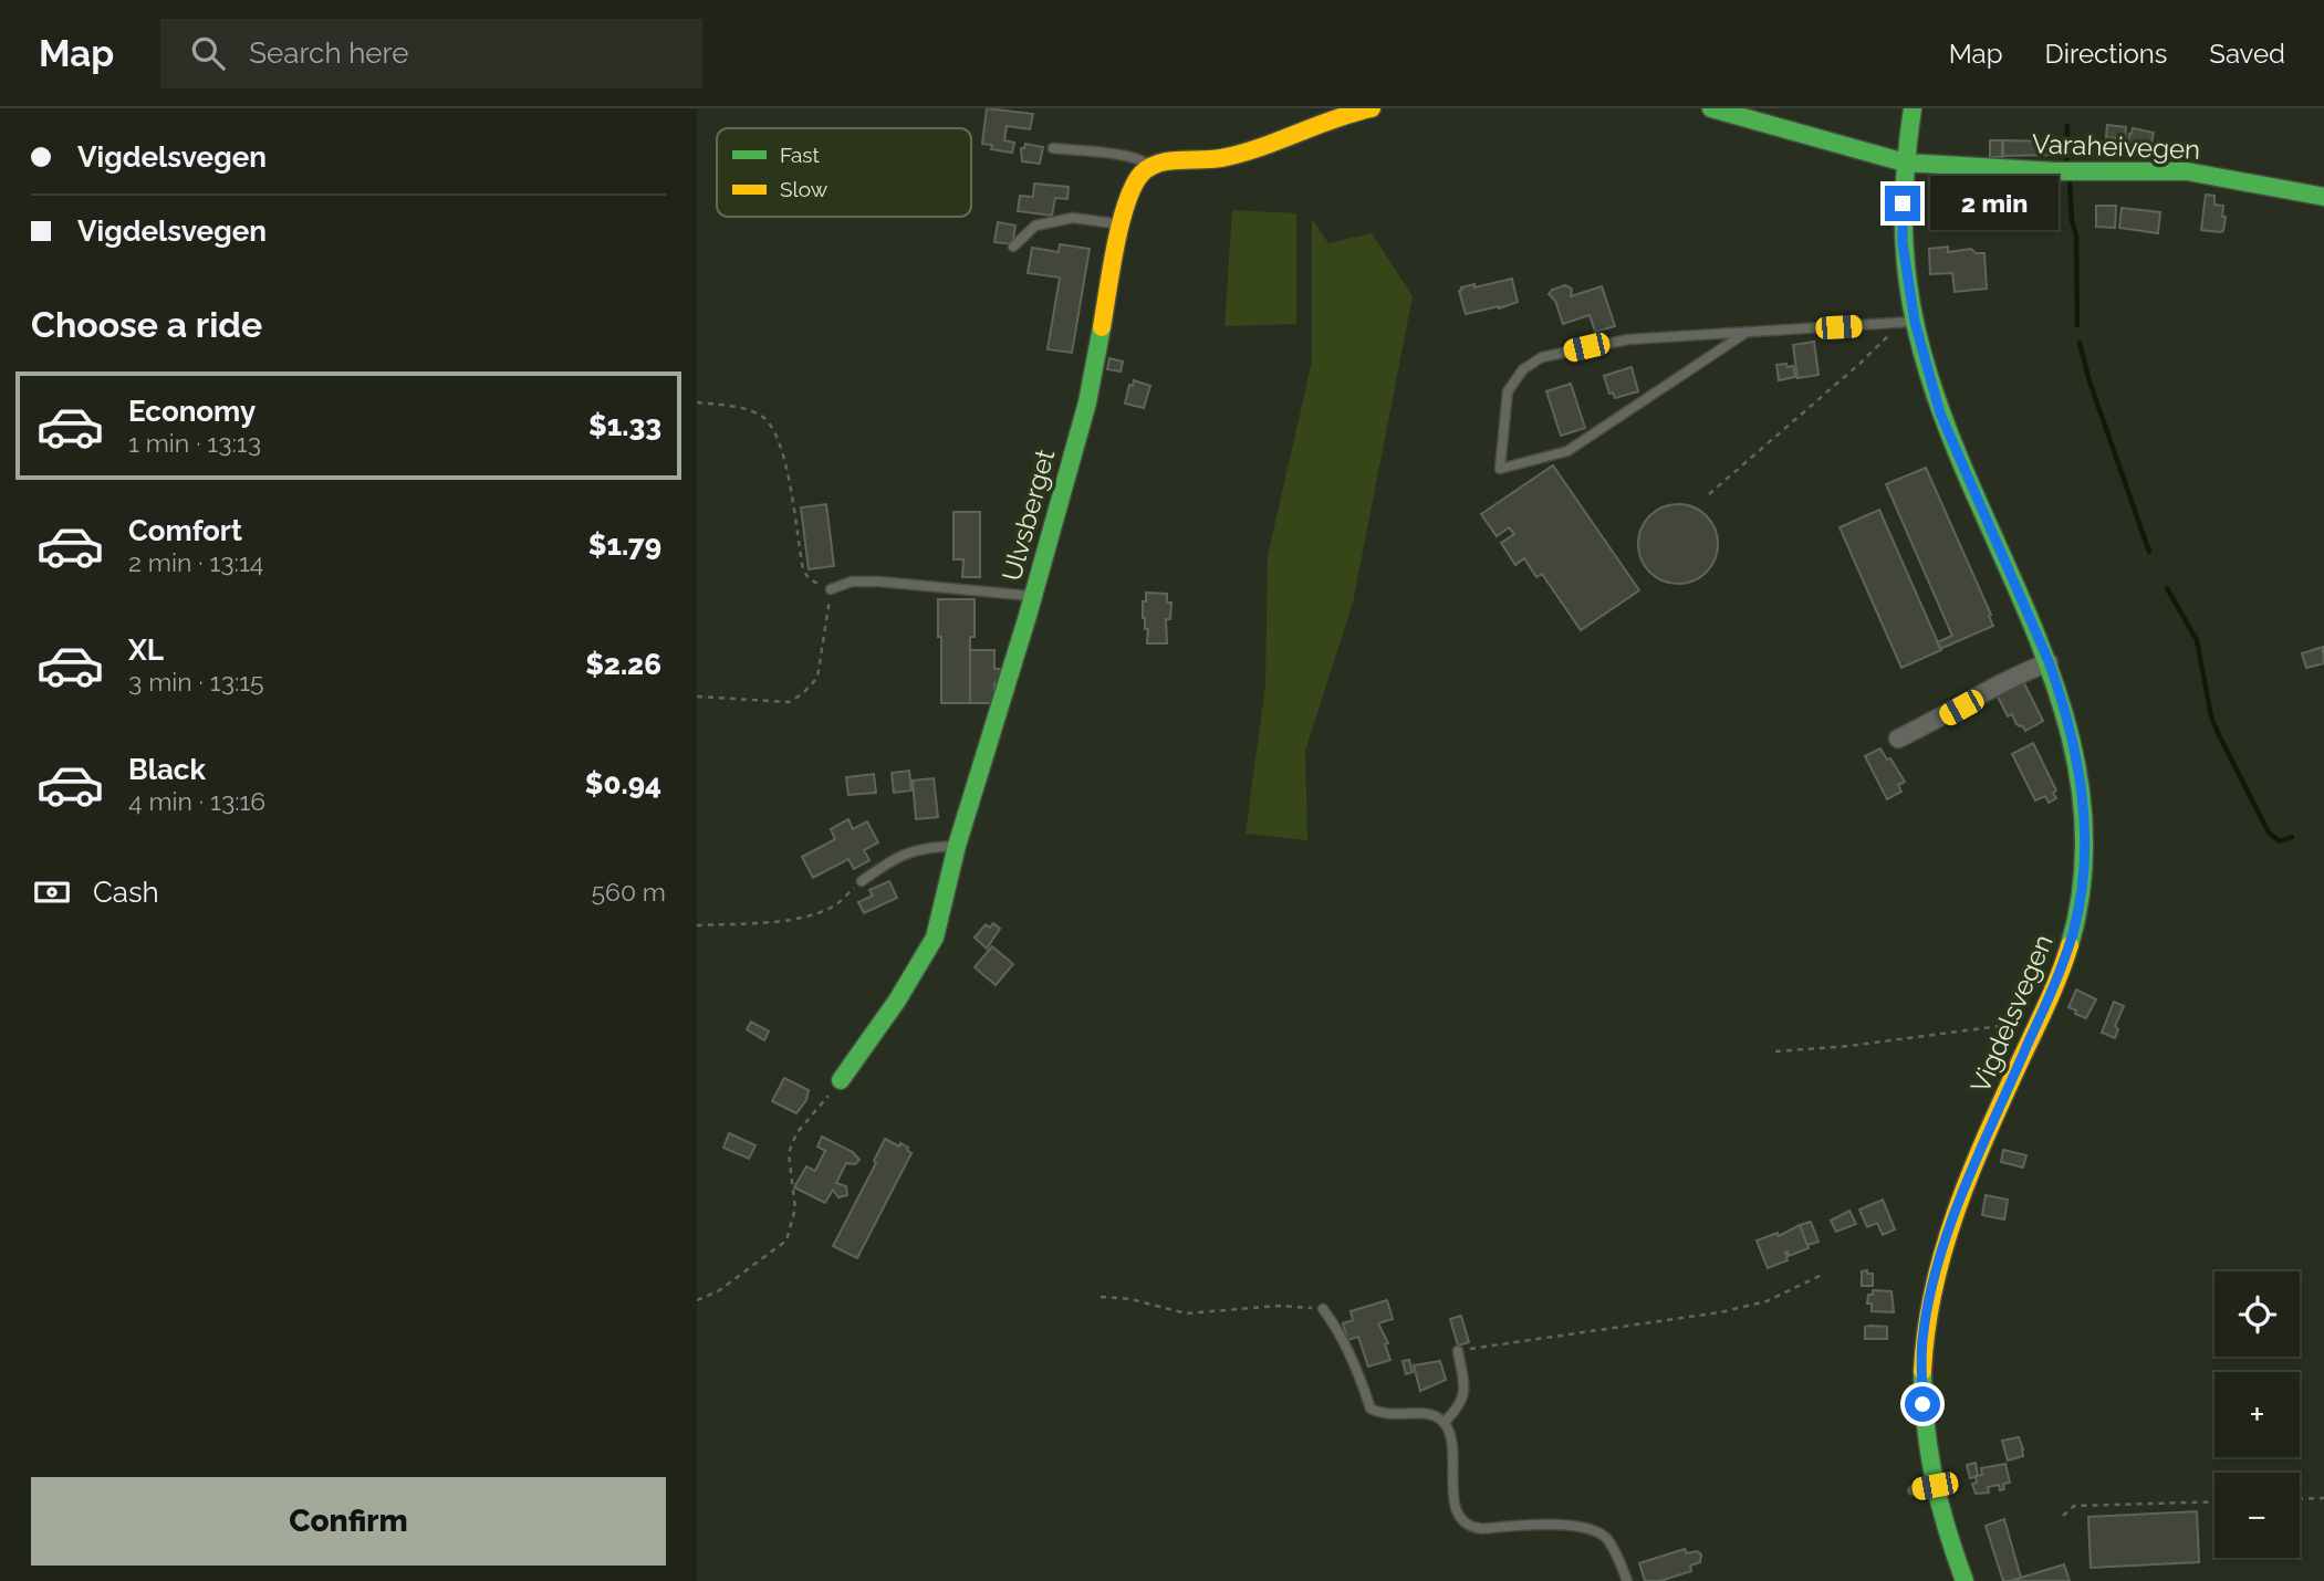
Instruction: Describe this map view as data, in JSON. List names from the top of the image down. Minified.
{"streets":{"street":["Varaheivegen","Ulvsberget","Vigdelsvegen"]},"crossings":[["Varaheivegen","Vigdelsvegen"]],"legend":["Fast","Slow"],"page":{"header":"Map","search":"Search here","nav":["Map","Directions","Saved"],"banner":["Vigdelsvegen","Vigdelsvegen"],"bubble":"2 min","heading":"Choose a ride","list":[{"name":"Economy","note":"1 min · 13:13","value":"$1.33"},{"name":"Comfort","note":"2 min · 13:14","value":"$1.79"},{"name":"XL","note":"3 min · 13:15","value":"$2.26"},{"name":"Black","note":"4 min · 13:16","value":"$0.94"}],"pay":["Cash","560 m"],"map_buttons":["+","−"],"buttons":"Confirm"}}
